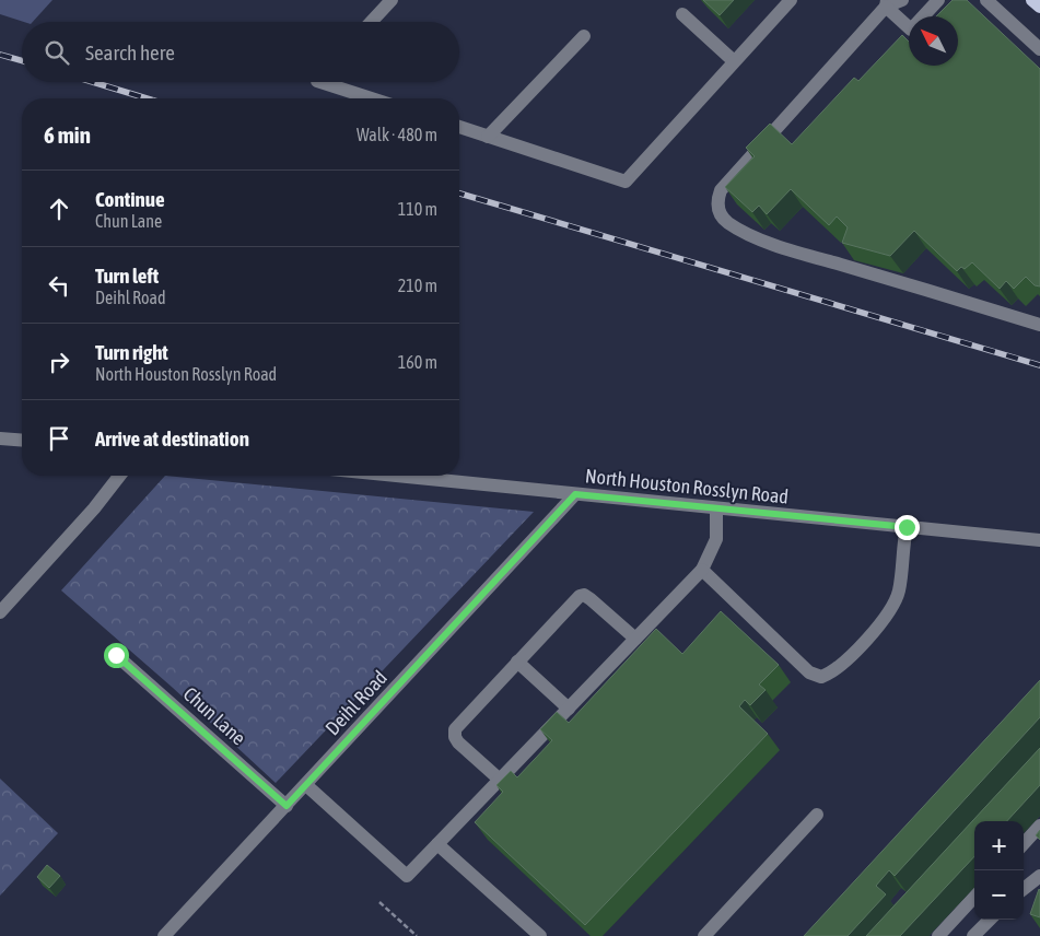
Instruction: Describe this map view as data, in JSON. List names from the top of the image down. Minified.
{"streets":{"street":["North Houston Rosslyn Road","Deihl Road","Chun Lane"]},"crossings":[["North Houston Rosslyn Road","Deihl Road"],["Deihl Road","Chun Lane"]],"north":"top left","page":{"search":"Search here","heading":["6 min","Walk · 480 m"],"list":[["Continue","Chun Lane","110 m"],["Turn left","Deihl Road","210 m"],["Turn right","North Houston Rosslyn Road","160 m"],"Arrive at destination"],"map_buttons":["+","−"]}}
